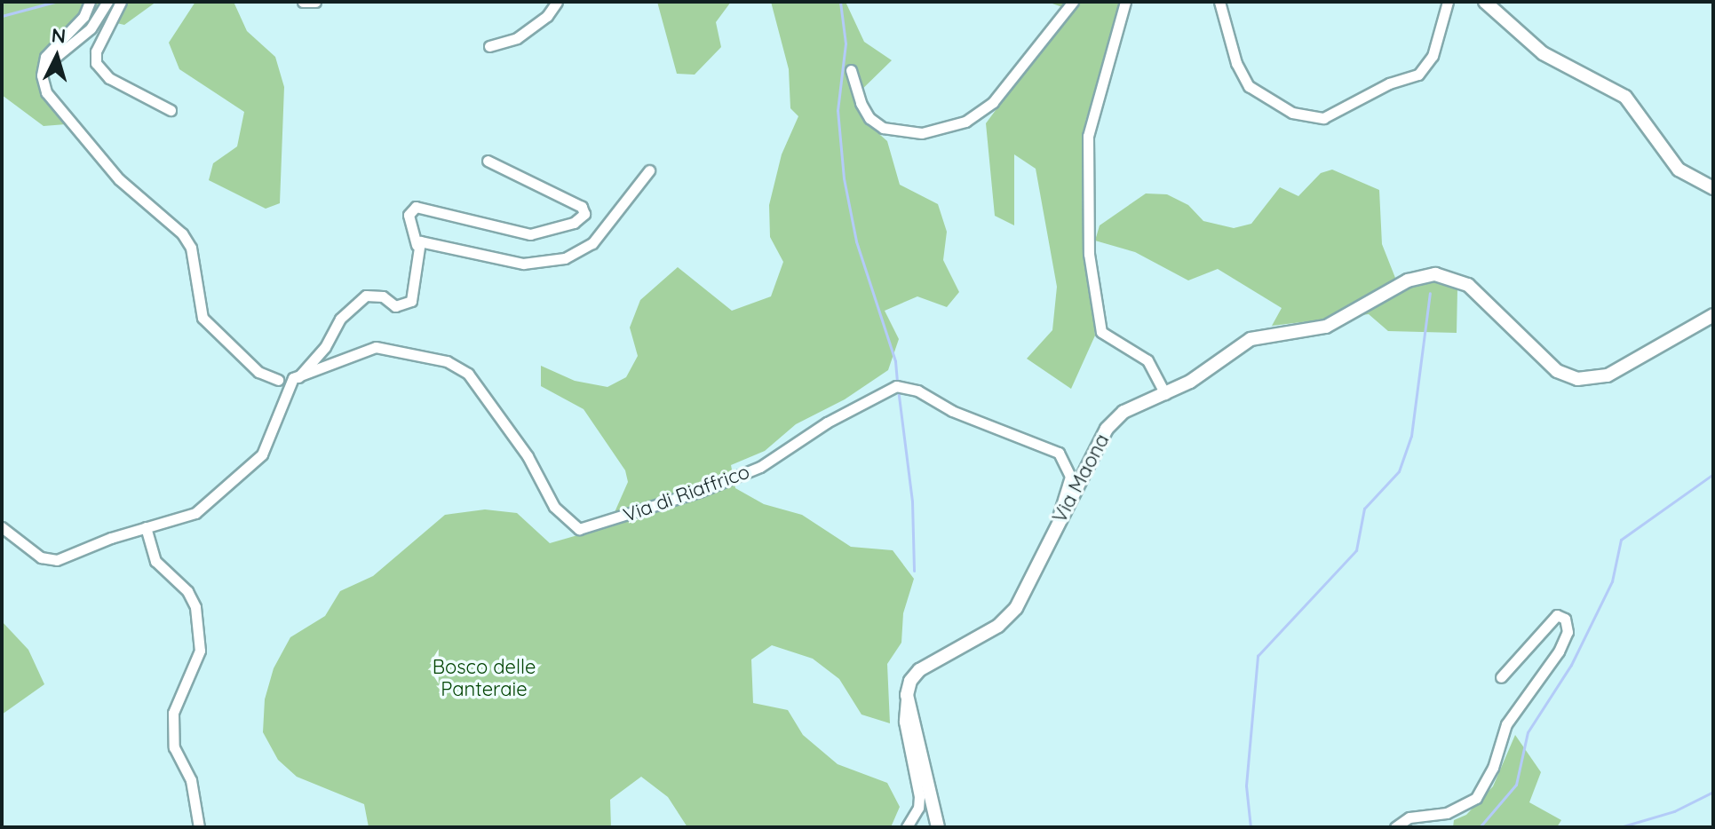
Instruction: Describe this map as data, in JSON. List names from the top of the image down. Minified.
{"streets":{"main road":["Via Maona"],"street":["Via di Riaffrico"]},"crossings":[["Via Maona","Via di Riaffrico"]],"parks":["Bosco delle Panteraie"],"north":"top"}
